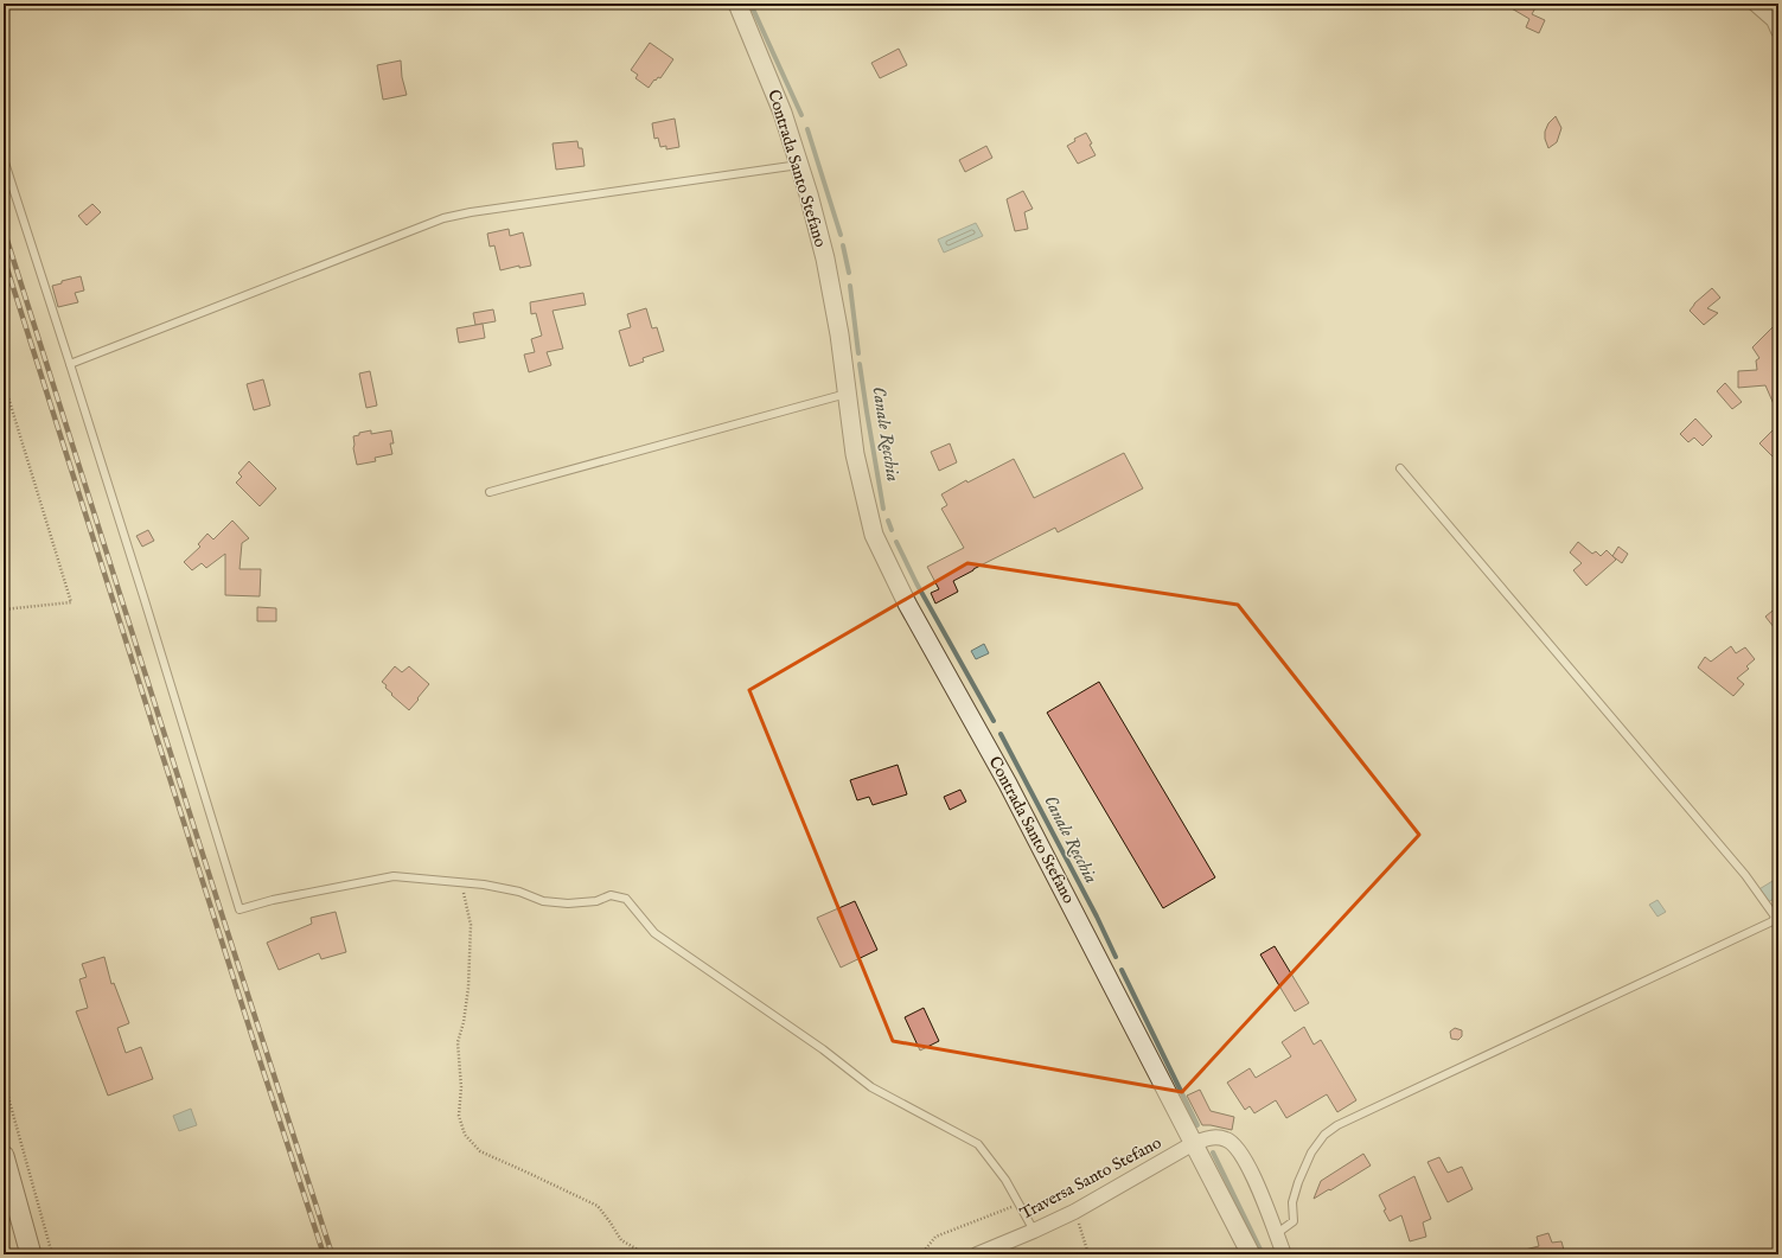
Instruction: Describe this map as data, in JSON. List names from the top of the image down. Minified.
{"streets":{"street":["Contrada Santo Stefano","Traversa Santo Stefano"]},"crossings":[["Contrada Santo Stefano","Traversa Santo Stefano"]],"water":["Canale Recchia"]}
